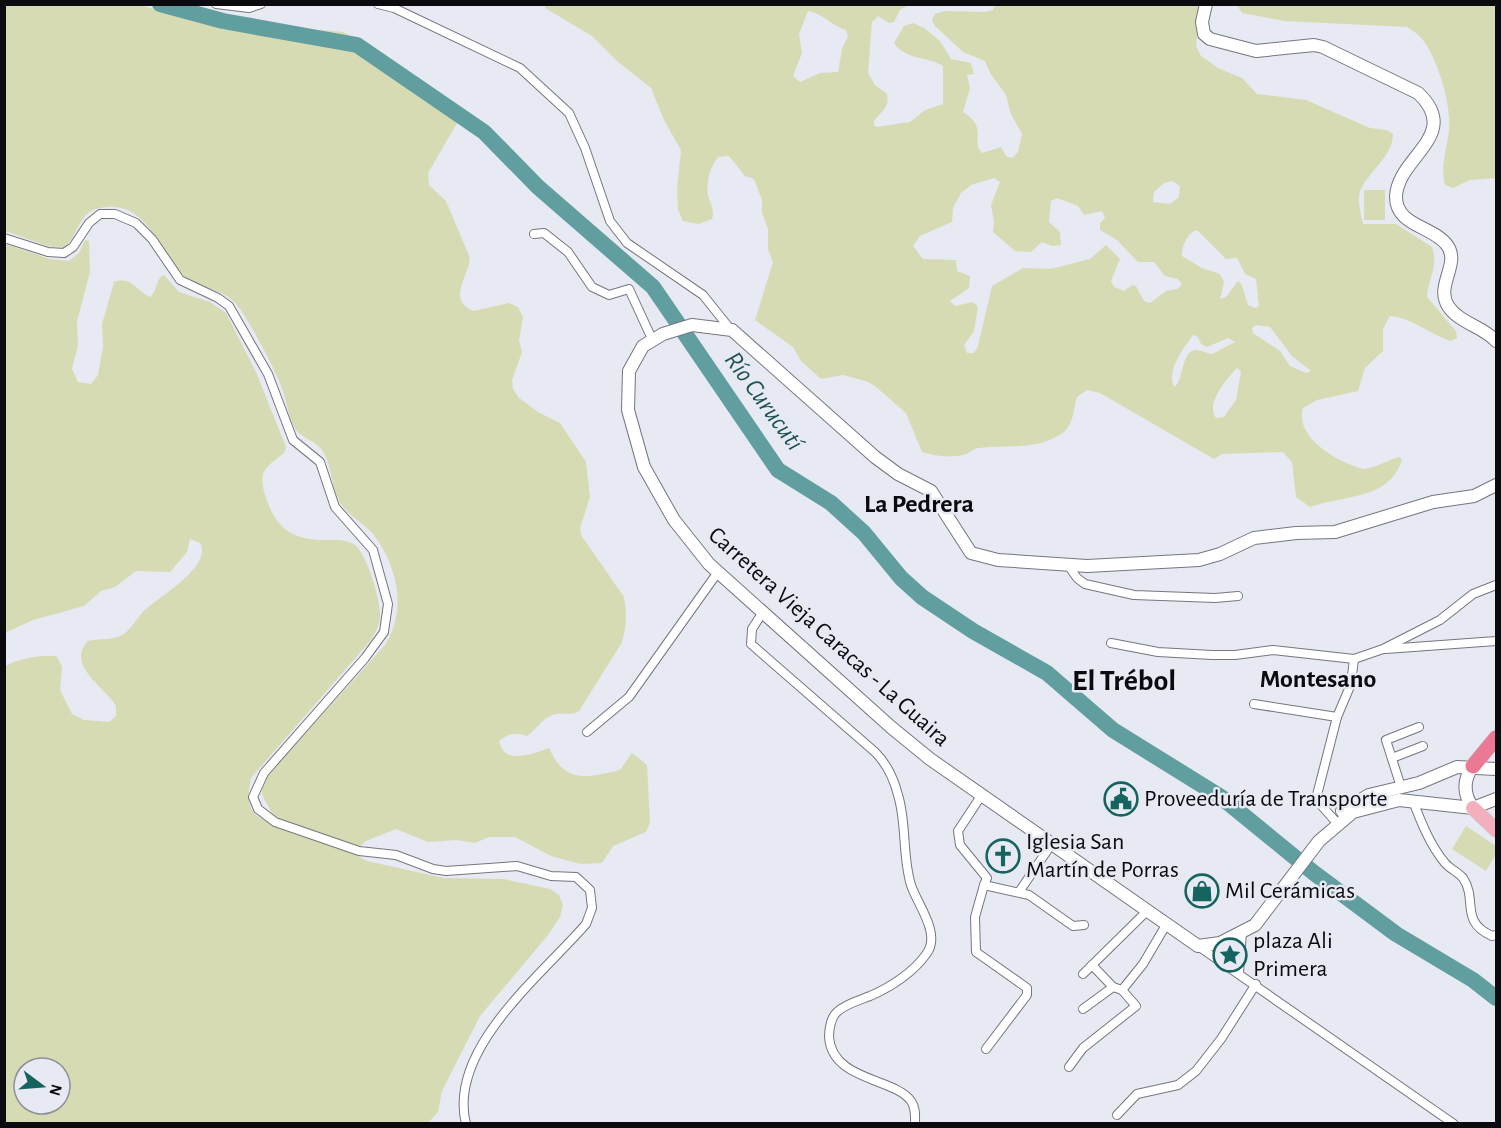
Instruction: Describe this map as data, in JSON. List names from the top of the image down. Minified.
{"streets":{"main road":["Carretera Vieja Caracas - La Guaira"]},"districts":["La Pedrera","Montesano","El Trébol"],"water":["Río Curucutí"],"places":{"public building":["Proveeduría de Transporte"],"church":["Iglesia San Martín de Porras"],"shop":["Mil Cerámicas"],"place":["plaza Ali Primera"]},"north":"right"}
